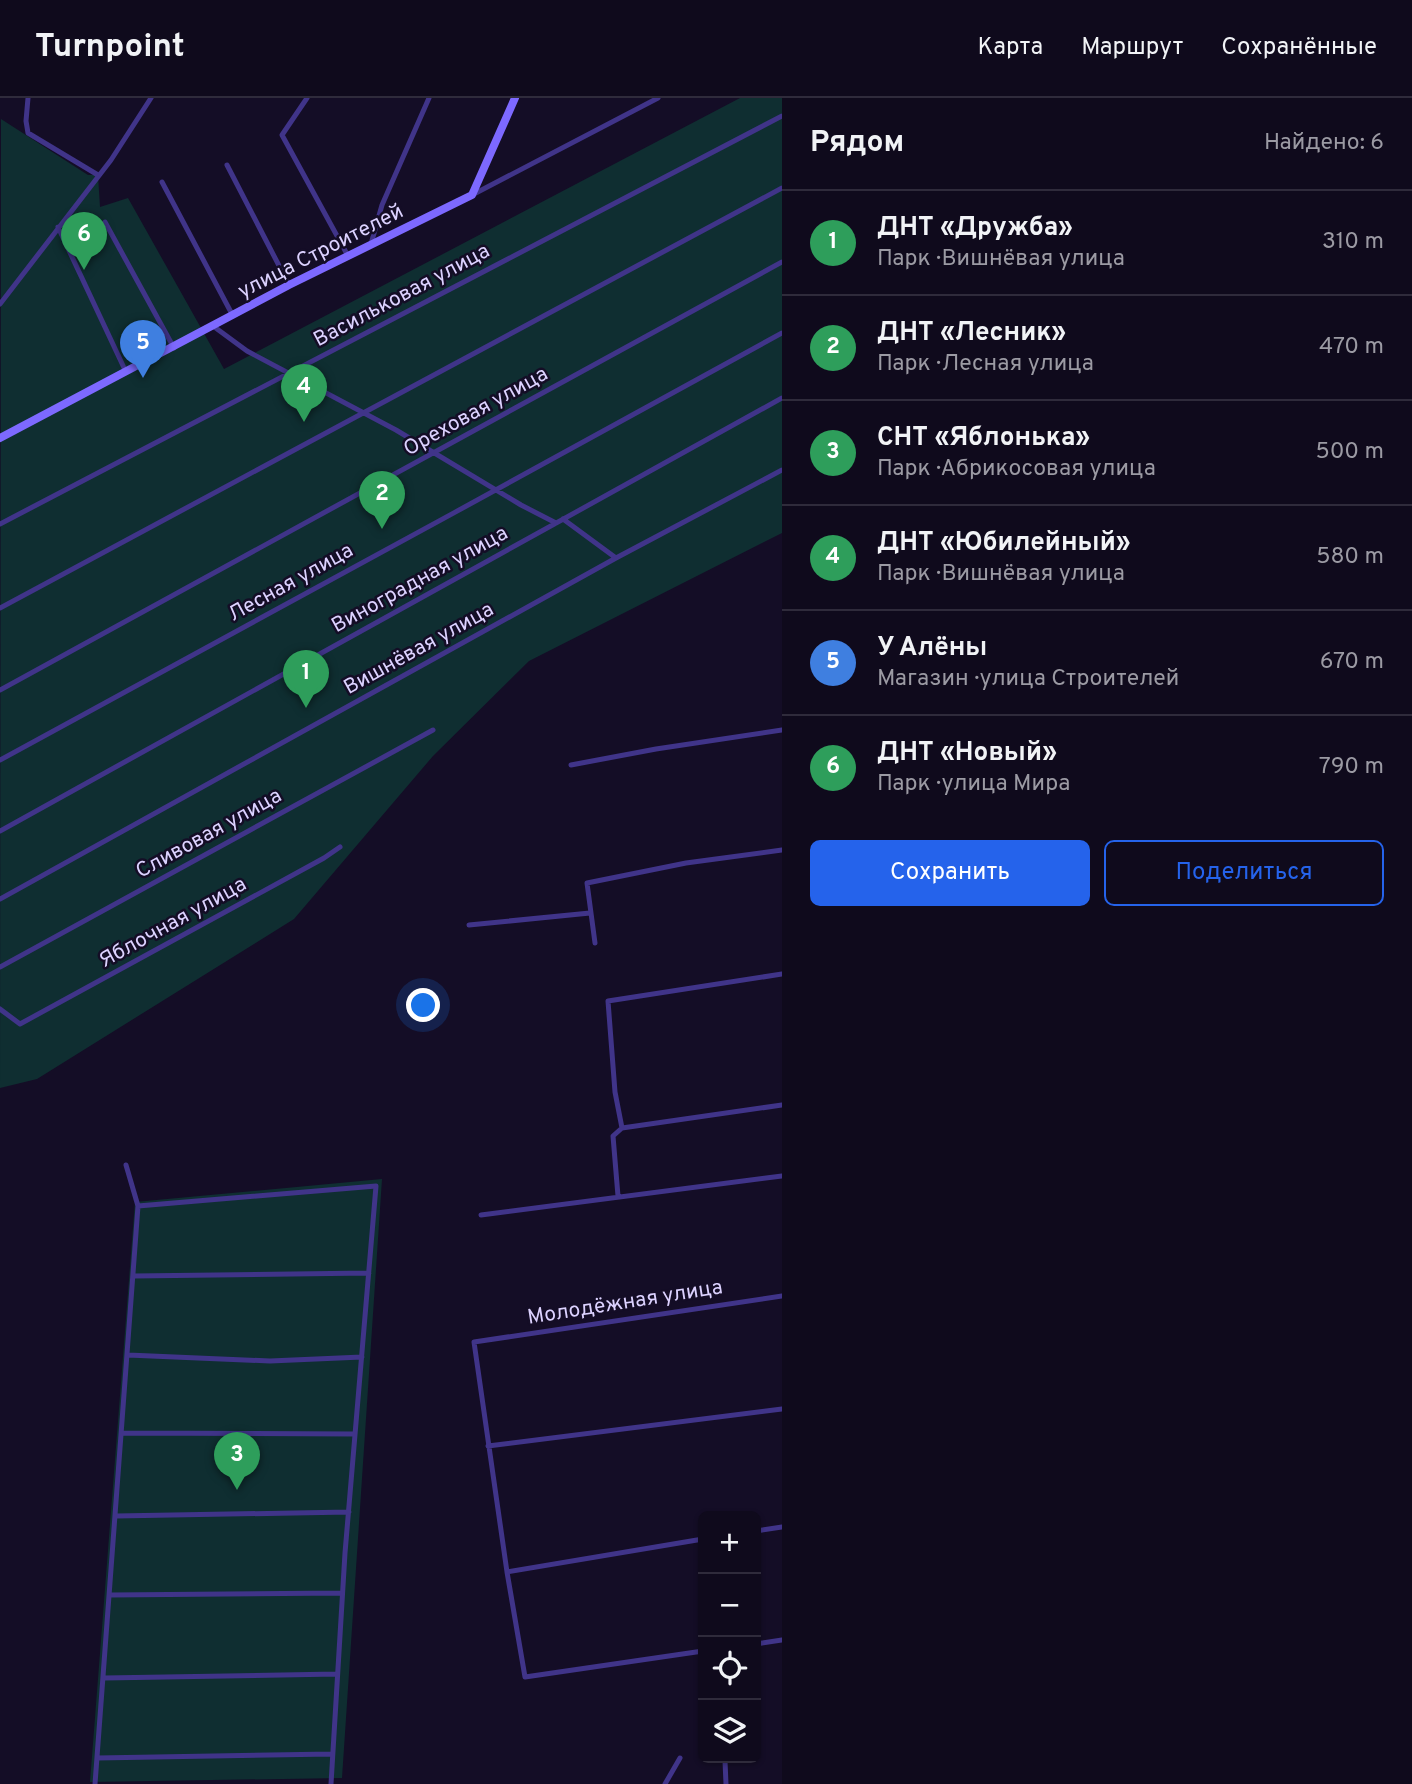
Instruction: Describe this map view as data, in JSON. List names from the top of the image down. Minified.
{"streets":{"street":["улица Строителей","Васильковая улица","Ореховая улица","Виноградная улица","Лесная улица","Вишнёвая улица","Сливовая улица","Яблочная улица","Молодёжная улица"]},"page":{"header":"Turnpoint","nav":["Карта","Маршрут","Сохранённые"],"heading":["Рядом","Найдено: 6"],"list":[{"mark":"1","name":"ДНТ «Дружба»","note":"Парк · Вишнёвая улица","value":"310 m"},{"mark":"2","name":"ДНТ «Лесник»","note":"Парк · Лесная улица","value":"470 m"},{"mark":"3","name":"СНТ «Яблонька»","note":"Парк · Абрикосовая улица","value":"500 m"},{"mark":"4","name":"ДНТ «Юбилейный»","note":"Парк · Вишнёвая улица","value":"580 m"},{"mark":"5","name":"У Алёны","note":"Магазин · улица Строителей","value":"670 m"},{"mark":"6","name":"ДНТ «Новый»","note":"Парк · улица Мира","value":"790 m"}],"pins":["6","5","4","2","1","3"],"buttons":["Сохранить","Поделиться"],"map_buttons":["+","−"]}}
